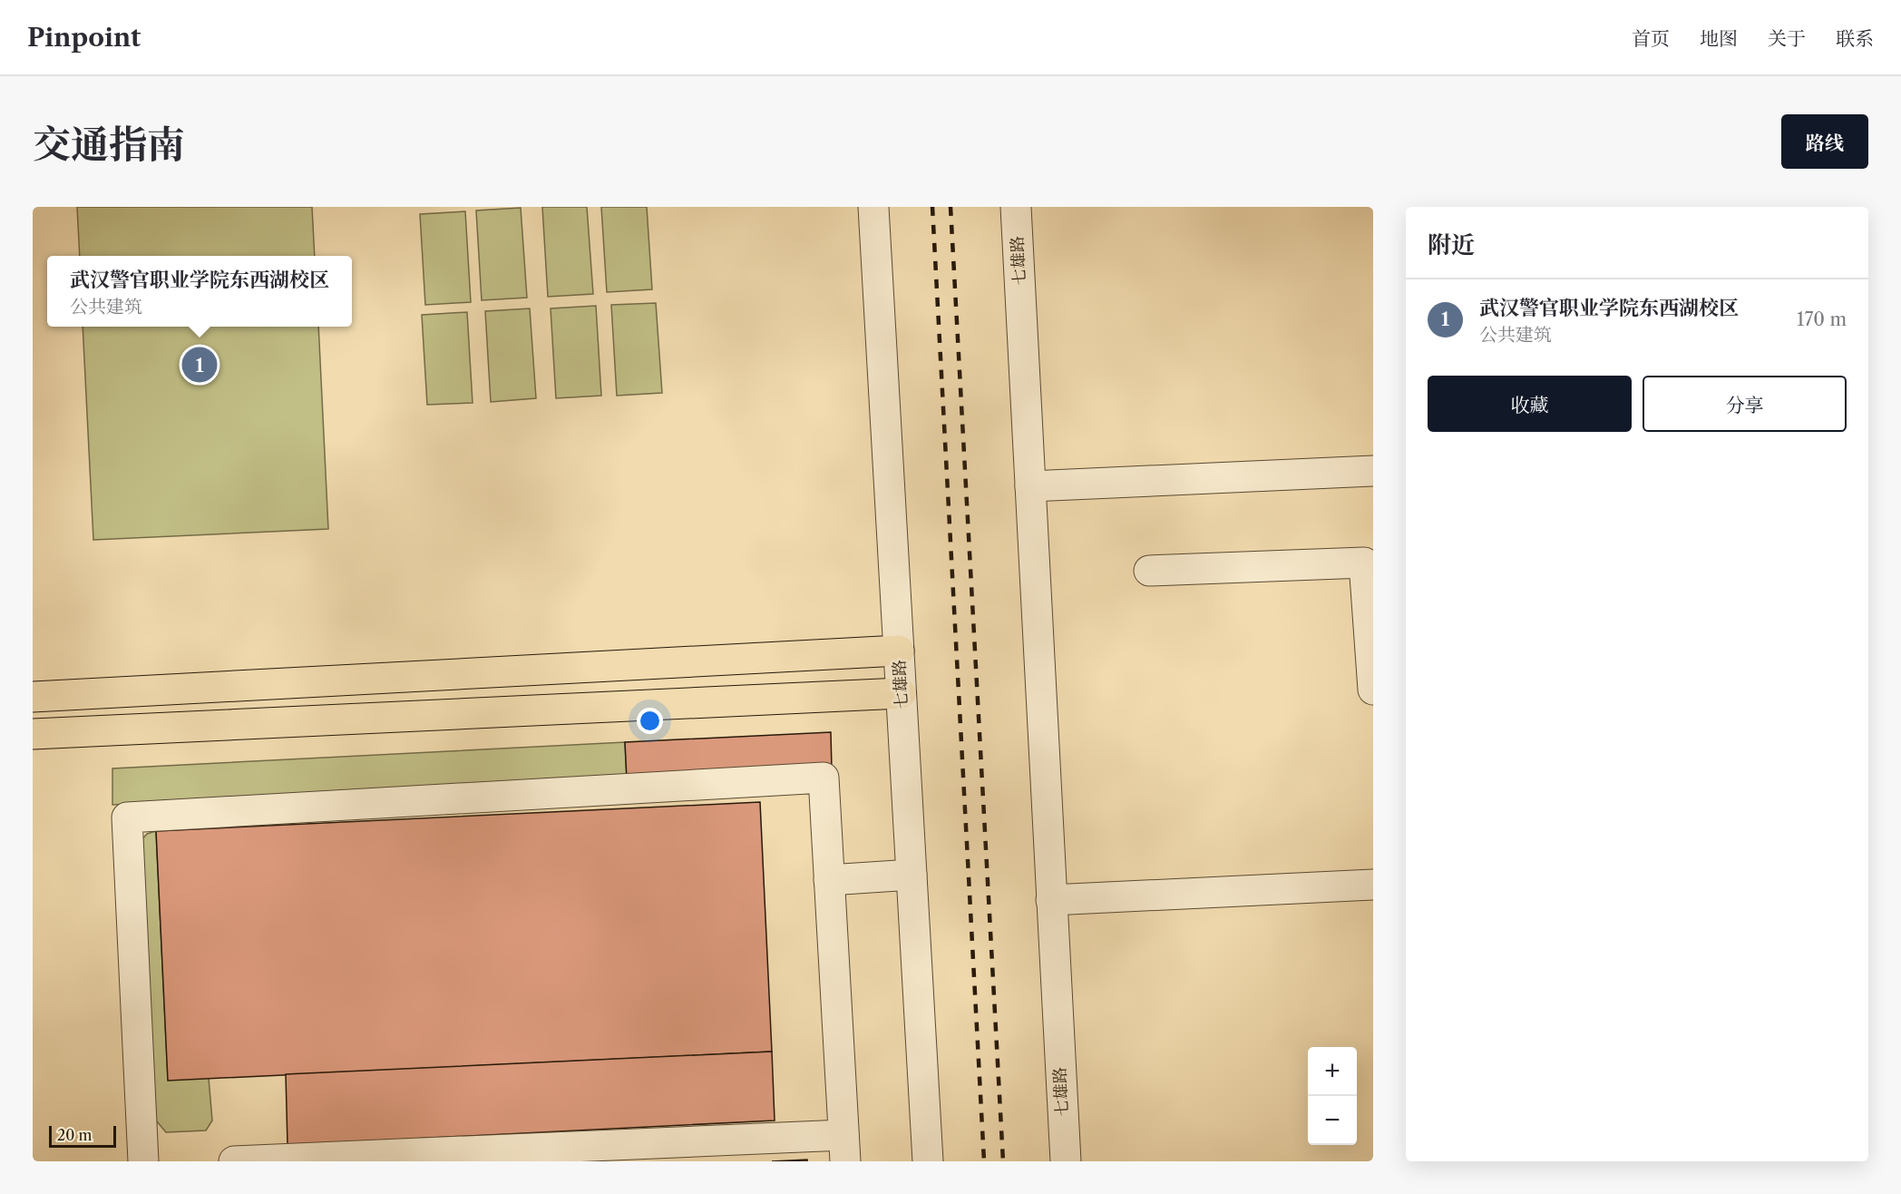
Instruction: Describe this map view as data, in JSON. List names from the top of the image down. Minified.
{"streets":{"street":["七雄路"]},"scale_bar":"20 m","page":{"header":"Pinpoint","nav":["首页","地图","关于","联系"],"title":"交通指南","buttons":["路线",["收藏","分享"]],"heading":"附近","popup":["武汉警官职业学院东西湖校区","公共建筑"],"list":[{"mark":"1","name":"武汉警官职业学院东西湖校区","note":"公共建筑","value":"170 m"}],"pins":"1","map_buttons":["+","−"],"scale":"20 m"}}
